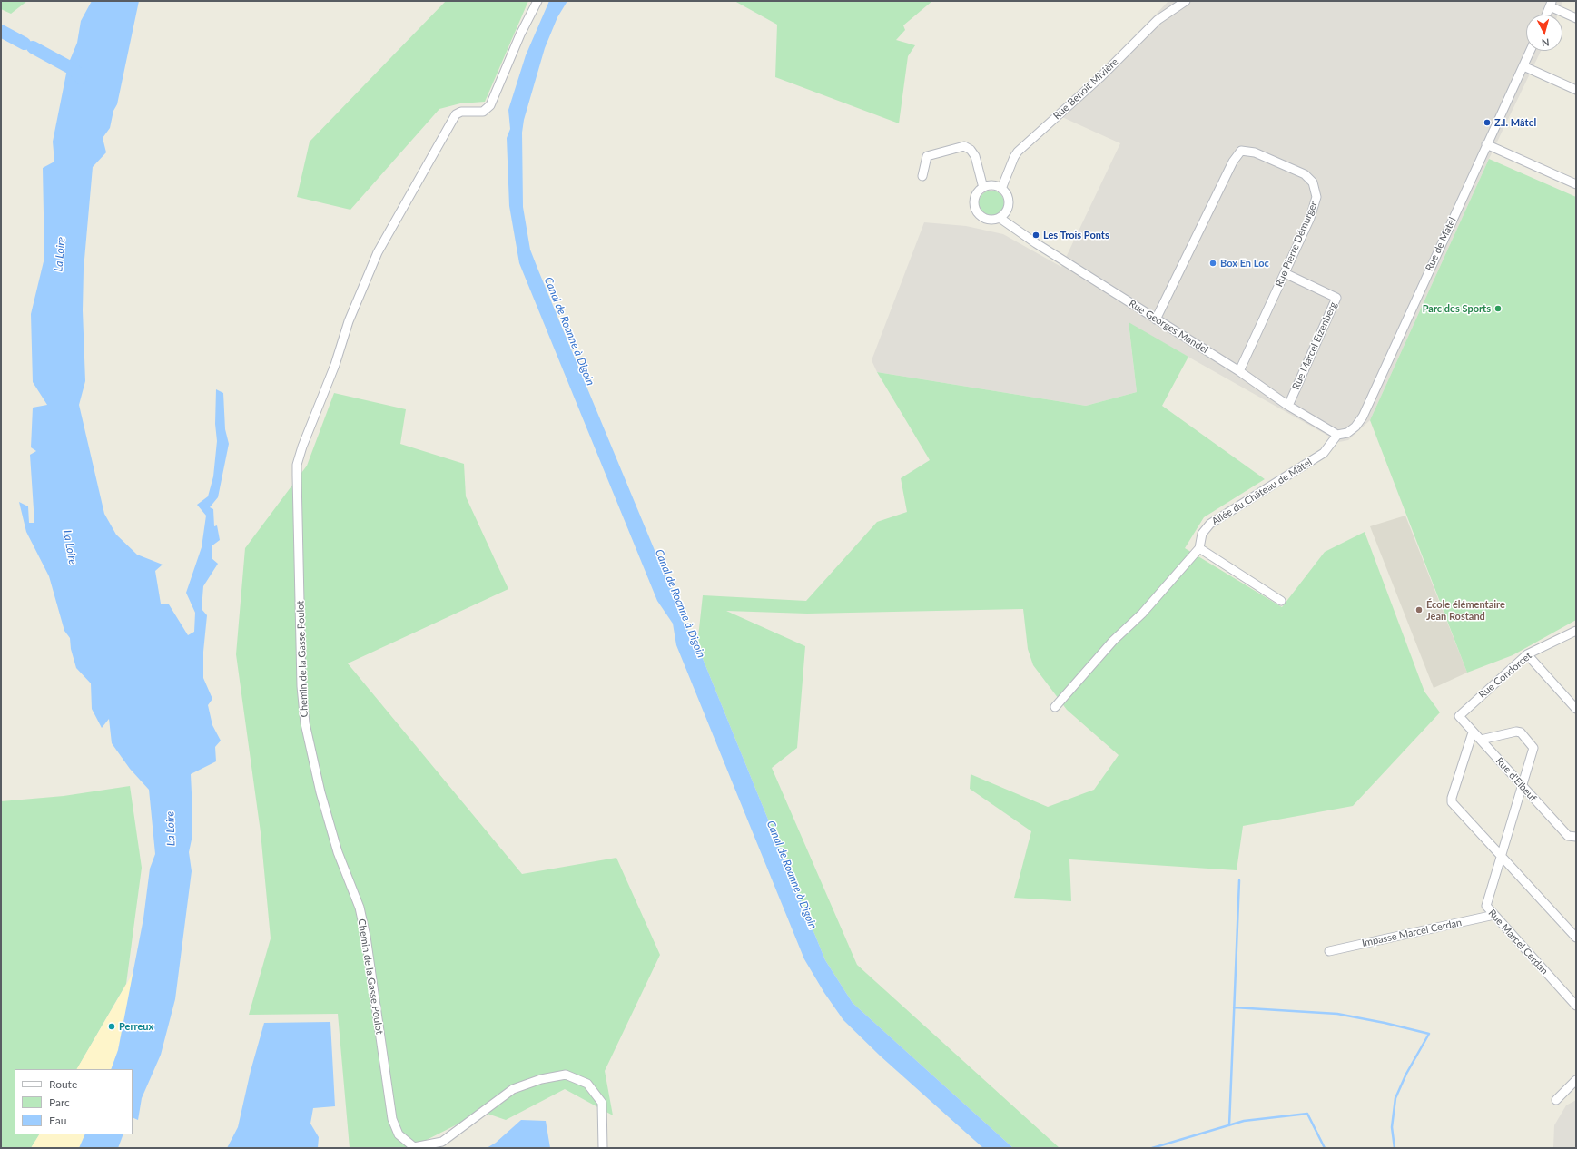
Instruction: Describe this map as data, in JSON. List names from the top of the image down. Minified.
{"streets":{"street":["Rue Benoit Mivière","Rue Pierre Démurger","Rue de Matel","Rue Georges Mandel","Rue Marcel Eizenberg","Allée du Château de Mâtel","Chemin de la Gasse Poulot","Rue Condorcet","Rue d'Elbeuf","Impasse Marcel Cerdan","Rue Marcel Cerdan"]},"crossings":[["Rue Benoit Mivière","Rue Georges Mandel"],["Rue Pierre Démurger","Rue Georges Mandel"],["Rue Pierre Démurger","Rue Marcel Eizenberg"],["Rue de Matel","Rue Georges Mandel"],["Rue de Matel","Allée du Château de Mâtel"],["Rue Georges Mandel","Rue Marcel Eizenberg"],["Rue Georges Mandel","Allée du Château de Mâtel"],["Rue Condorcet","Rue d'Elbeuf"],["Rue d'Elbeuf","Rue Marcel Cerdan"],["Impasse Marcel Cerdan","Rue Marcel Cerdan"]],"water":["La Loire","Canal de Roanne à Digoin"],"places":["Z.I. Mâtel","Les Trois Ponts","Box En Loc","Parc des Sports","École élémentaire Jean Rostand","Perreux"],"legend":["Route","Parc","Eau"],"north":"bottom"}
